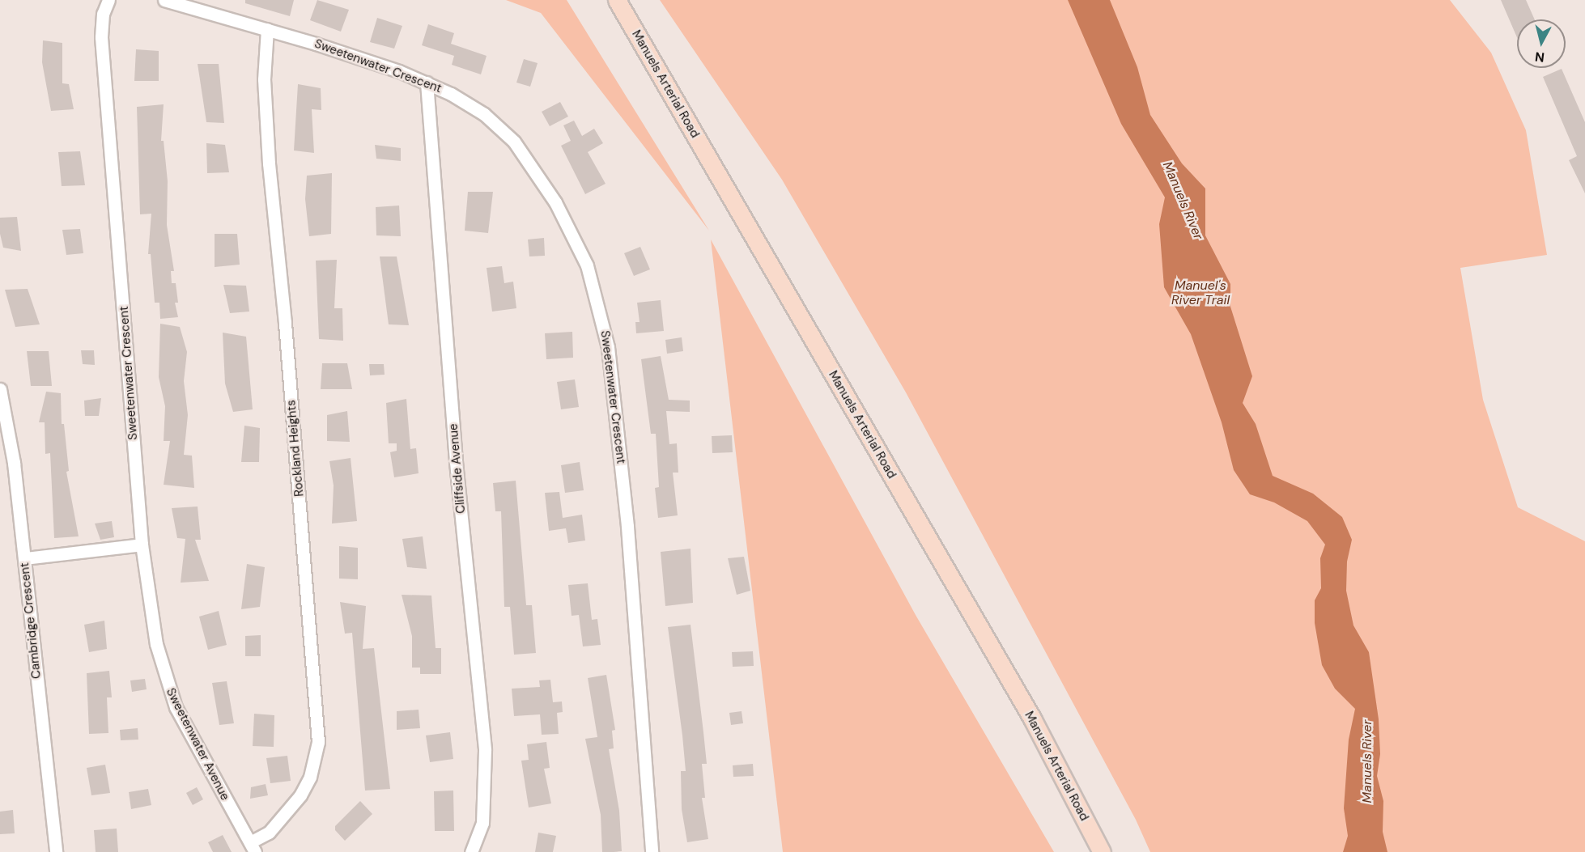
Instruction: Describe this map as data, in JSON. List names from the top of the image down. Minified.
{"streets":{"main road":["Manuels Arterial Road"],"street":["Sweetenwater Crescent","Rockland Heights","Cliffside Avenue","Cambridge Crescent","Sweetenwater Avenue"]},"crossings":[["Sweetenwater Crescent","Rockland Heights"],["Sweetenwater Crescent","Cliffside Avenue"],["Sweetenwater Crescent","Sweetenwater Avenue"],["Rockland Heights","Sweetenwater Avenue"]],"water":["Manuels River","Manuel's River Trail"],"north":"bottom"}
